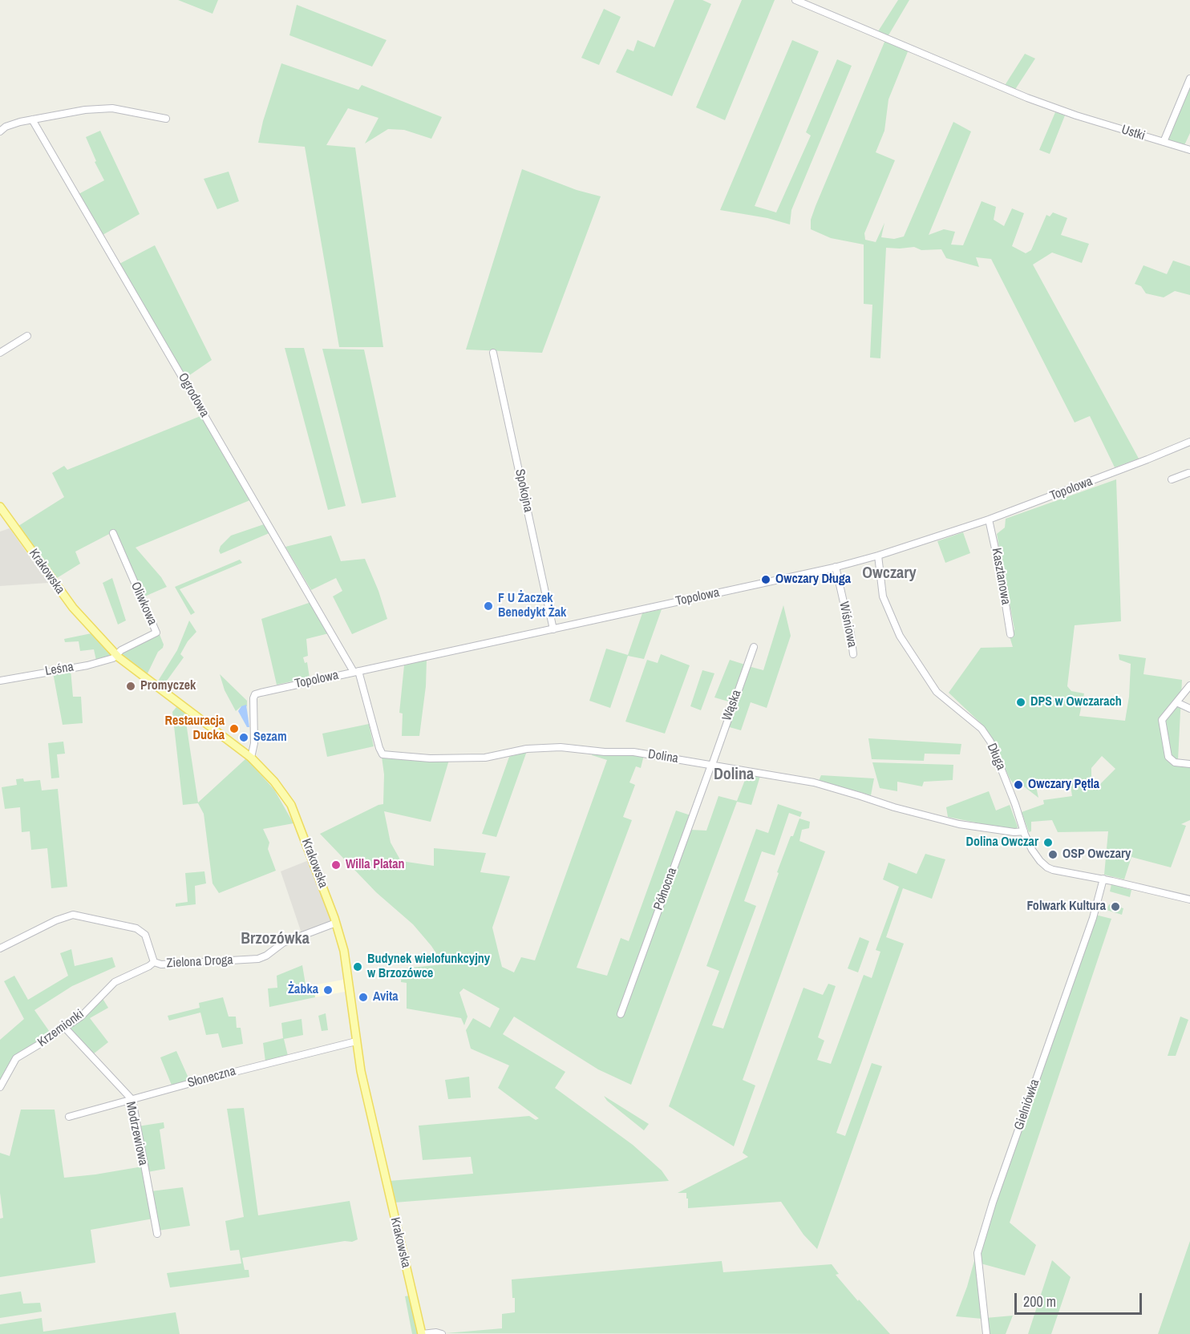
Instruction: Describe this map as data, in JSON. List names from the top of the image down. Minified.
{"streets":{"main road":["Krakowska"],"street":["Ustki","Ogrodowa","Topolowa","Spokojna","Kasztanowa","Oliwkowa","Wiśniowa","Leśna","Wąska","Dolina","Długa","Północna","Zielona Droga","Krzemionki","Słoneczna","Gielniówka","Modrzewiowa"]},"crossings":[["Ogrodowa","Topolowa"],["Ogrodowa","Dolina"],["Topolowa","Spokojna"],["Topolowa","Krakowska"],["Topolowa","Kasztanowa"],["Topolowa","Wiśniowa"],["Topolowa","Dolina"],["Topolowa","Długa"],["Krakowska","Oliwkowa"],["Krakowska","Leśna"],["Krakowska","Zielona Droga"],["Krakowska","Słoneczna"],["Oliwkowa","Leśna"],["Wąska","Dolina"],["Wąska","Północna"],["Dolina","Długa"],["Dolina","Północna"],["Długa","Gielniówka"],["Zielona Droga","Krzemionki"],["Krzemionki","Modrzewiowa"],["Słoneczna","Modrzewiowa"]],"districts":["Owczary","Dolina","Brzozówka"],"places":["Owczary Długa","F U Żaczek Benedykt Żak","Promyczek","DPS w Owczarach","Restauracja Ducka","Sezam","Owczary Pętla","Dolina Owczar","OSP Owczary","Willa Platan","Folwark Kultura","Budynek wielofunkcyjny w Brzozówce","Żabka","Avita"],"scale_bar":"200 m"}
